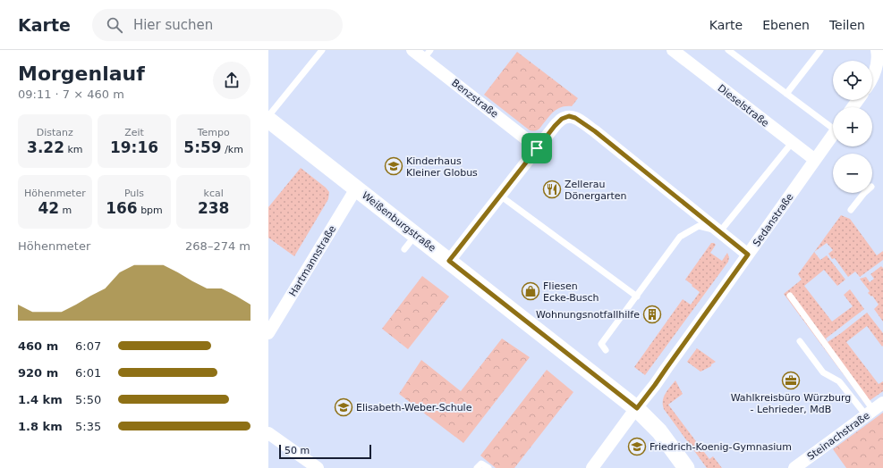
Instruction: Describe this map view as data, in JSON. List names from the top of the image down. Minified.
{"streets":{"street":["Benzstraße","Dieselstraße","Sedanstraße","Weißenburgstraße","Hartmannstraße","Steinachstraße"]},"crossings":[["Dieselstraße","Sedanstraße"],["Sedanstraße","Weißenburgstraße"],["Weißenburgstraße","Hartmannstraße"]],"places":{"school or university":["Kinderhaus Kleiner Globus","Elisabeth-Weber-Schule","Friedrich-Koenig-Gymnasium"],"restaurant":["Zellerau Dönergarten"],"shop":["Fliesen Ecke-Busch"],"building":["Wohnungsnotfallhilfe"],"office":["Wahlkreisbüro Würzburg - Lehrieder, MdB"]},"scale_bar":"50 m","page":{"header":"Karte","search":"Hier suchen","nav":["Karte","Ebenen","Teilen"],"heading":["Morgenlauf","09:11 · 7 × 460 m"],"map_buttons":["+","−"],"stats":[["Distanz","3.22 km"],["Zeit","19:16"],["Tempo","5:59 /km"],["Höhenmeter","42 m"],["Puls","166 bpm"],["kcal","238"]],"chart":["Höhenmeter","268–274 m"],"list":[{"name":"460 m","note":"6:07"},{"name":"920 m","note":"6:01"},{"name":"1.4 km","note":"5:50"},{"name":"1.8 km","note":"5:35"}],"scale":"50 m"}}
